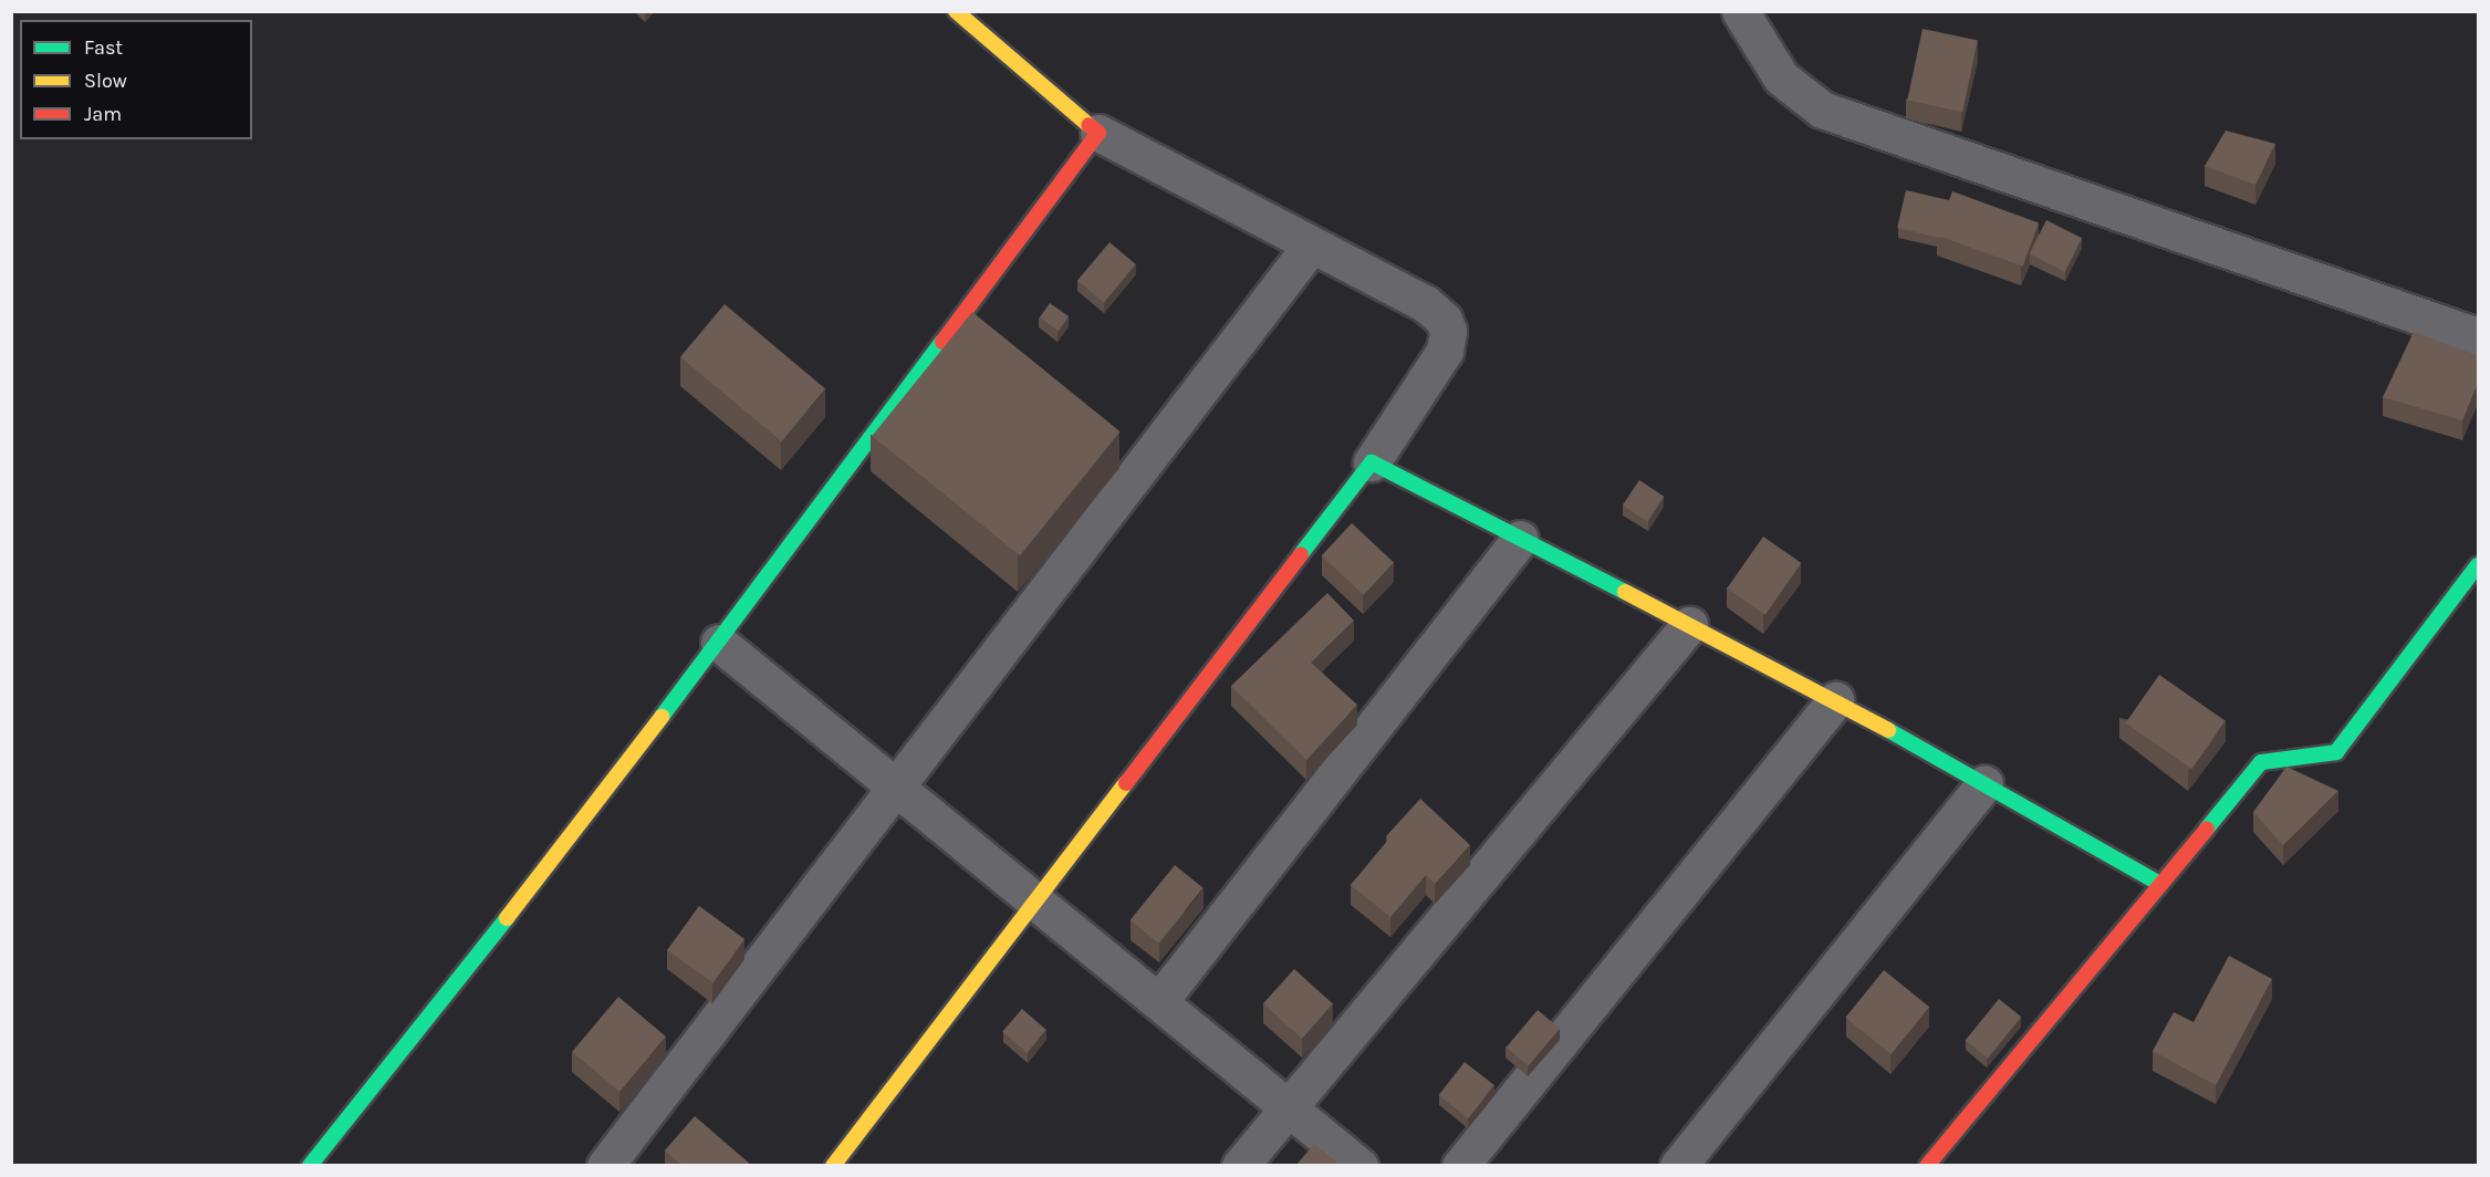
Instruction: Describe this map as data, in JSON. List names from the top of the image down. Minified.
{"legend":["Fast","Slow","Jam"]}
